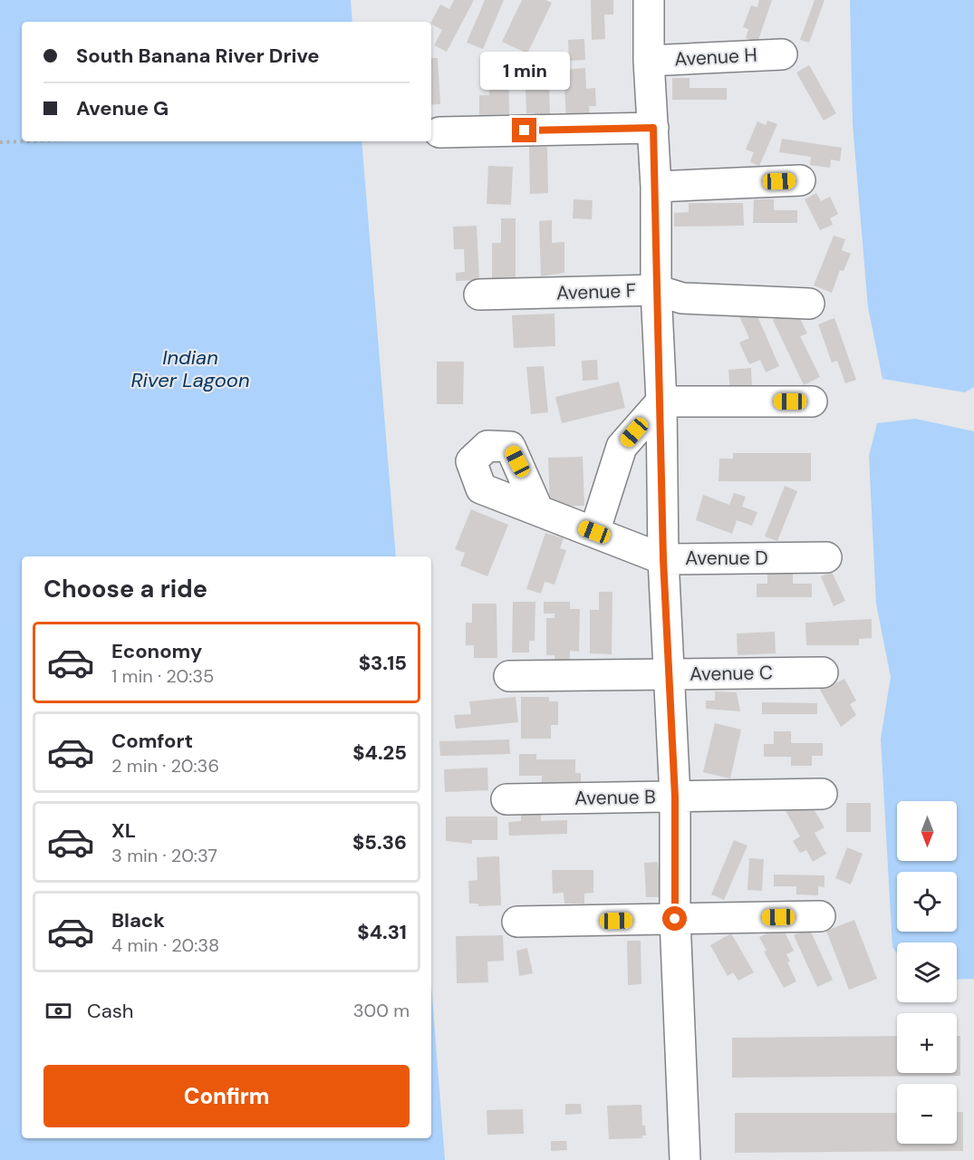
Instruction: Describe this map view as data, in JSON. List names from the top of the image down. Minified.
{"streets":{"street":["Avenue H","Avenue F","Avenue D","Avenue C","Avenue B"]},"water":["Indian River Lagoon"],"north":"bottom","page":{"banner":["South Banana River Drive","Avenue G"],"bubble":"1 min","heading":"Choose a ride","list":[{"name":"Economy","note":"1 min · 20:35","value":"$3.15"},{"name":"Comfort","note":"2 min · 20:36","value":"$4.25"},{"name":"XL","note":"3 min · 20:37","value":"$5.36"},{"name":"Black","note":"4 min · 20:38","value":"$4.31"}],"map_buttons":["+","−"],"pay":["Cash","300 m"],"buttons":"Confirm"}}
